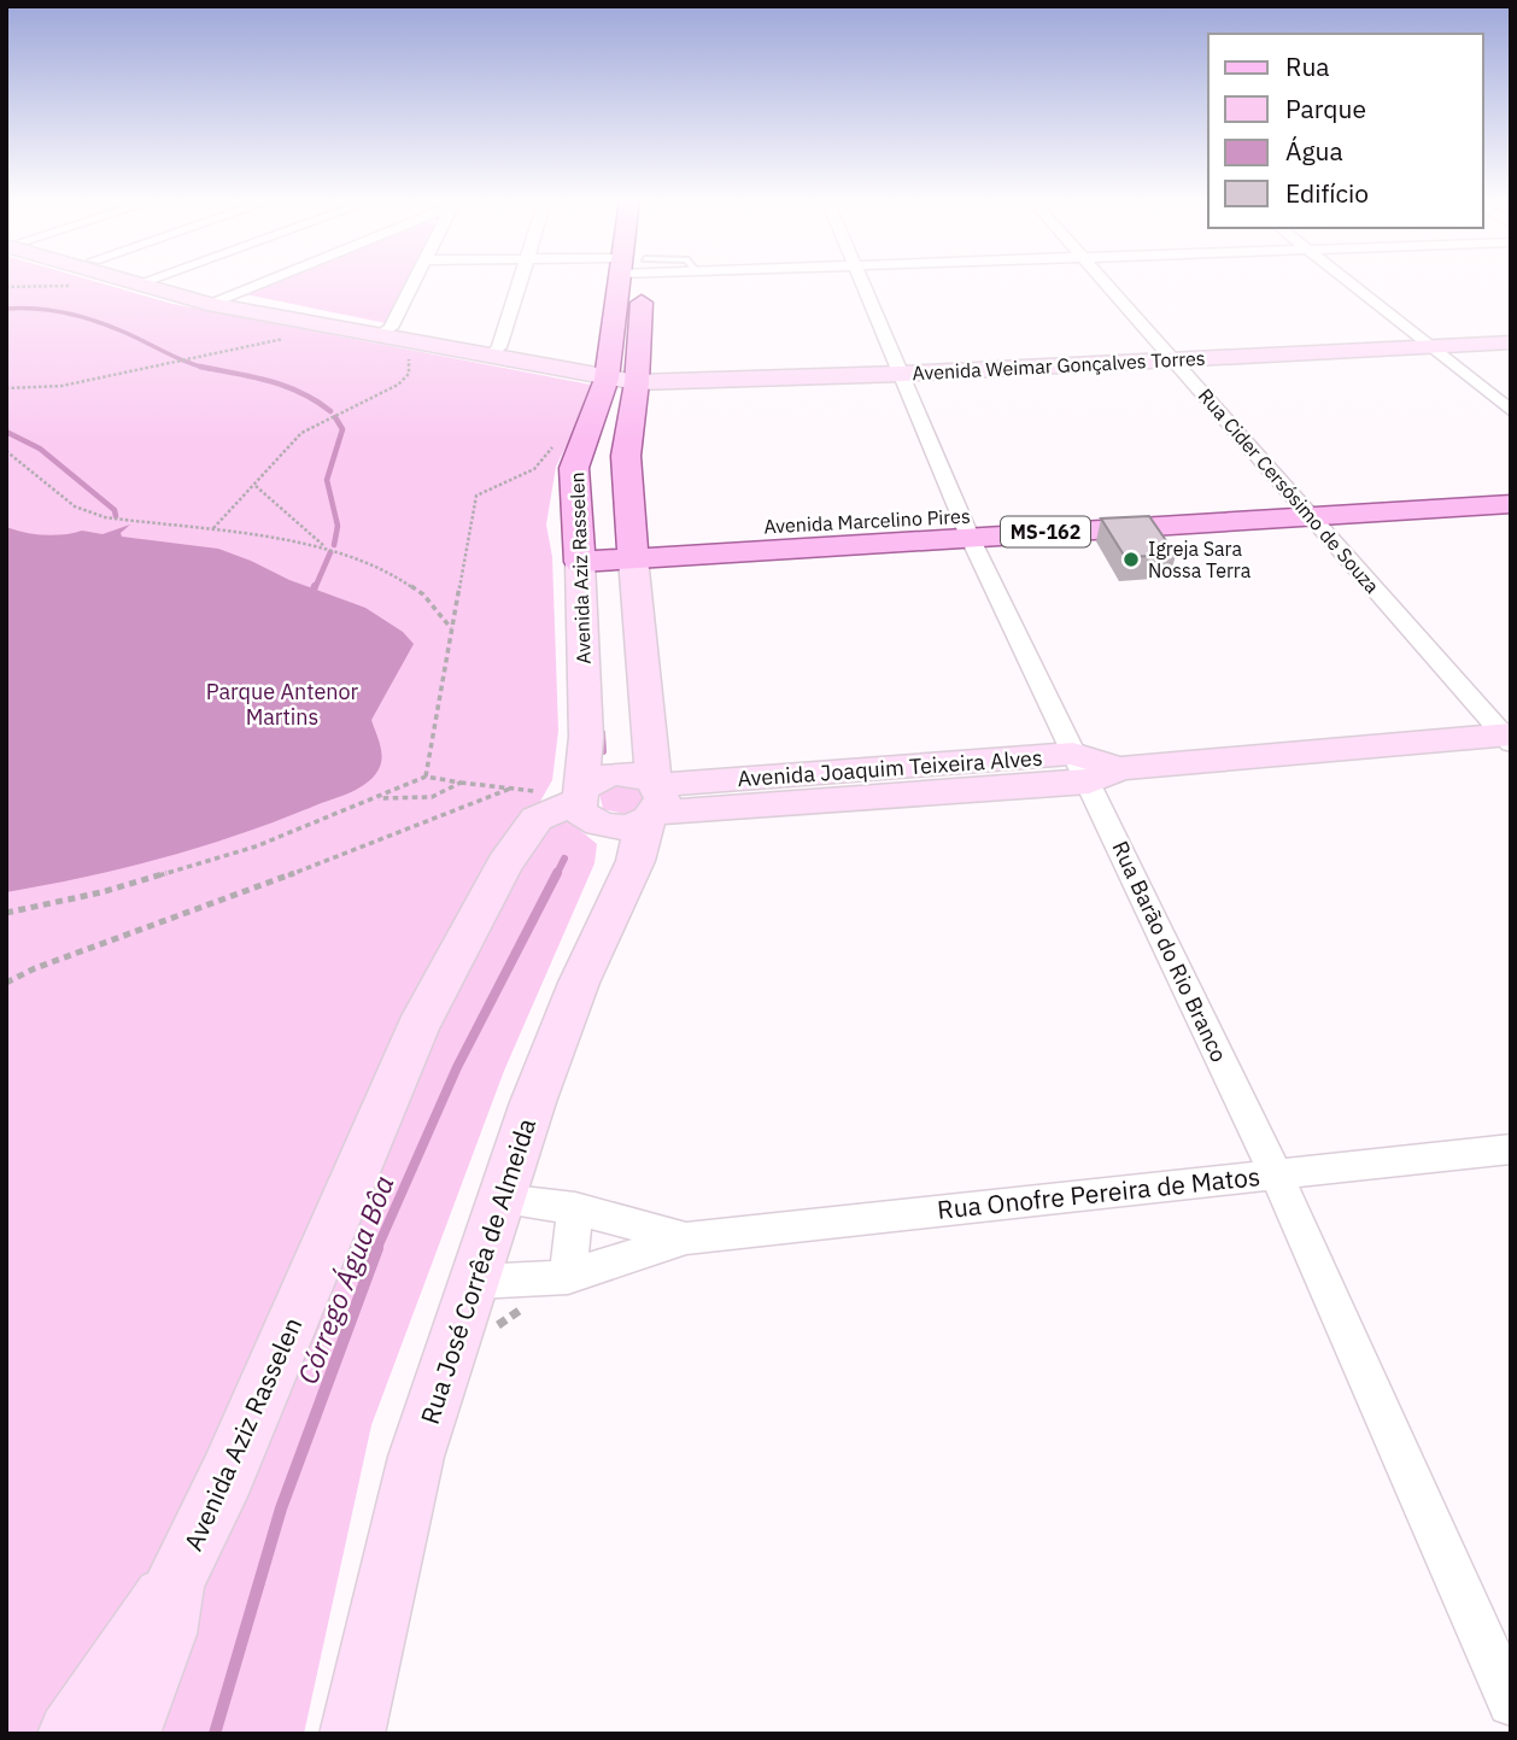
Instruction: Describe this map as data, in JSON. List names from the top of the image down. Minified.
{"streets":{"main road":["Avenida Weimar Gonçalves Torres","Avenida Marcelino Pires","MS-162","Avenida Aziz Rasselen","Rua José Corrêa de Almeida"],"street":["Rua Cider Cersósimo de Souza","Rua Barão do Rio Branco","Rua Onofre Pereira de Matos"]},"crossings":[["Avenida Weimar Gonçalves Torres","Rua Cider Cersósimo de Souza"],["Avenida Weimar Gonçalves Torres","Avenida Aziz Rasselen"],["Avenida Weimar Gonçalves Torres","Rua Barão do Rio Branco"],["Rua Cider Cersósimo de Souza","Avenida Marcelino Pires"],["Avenida Marcelino Pires","Avenida Aziz Rasselen"],["Avenida Marcelino Pires","Rua Barão do Rio Branco"],["Avenida Aziz Rasselen","Rua José Corrêa de Almeida"],["Rua Barão do Rio Branco","Rua Onofre Pereira de Matos"],["Rua Onofre Pereira de Matos","Rua José Corrêa de Almeida"]],"water":["Córrego Água Bôa"],"parks":["Parque Antenor Martins"],"places":["Igreja Sara Nossa Terra"],"legend":["Rua","Parque","Água","Edifício"]}
